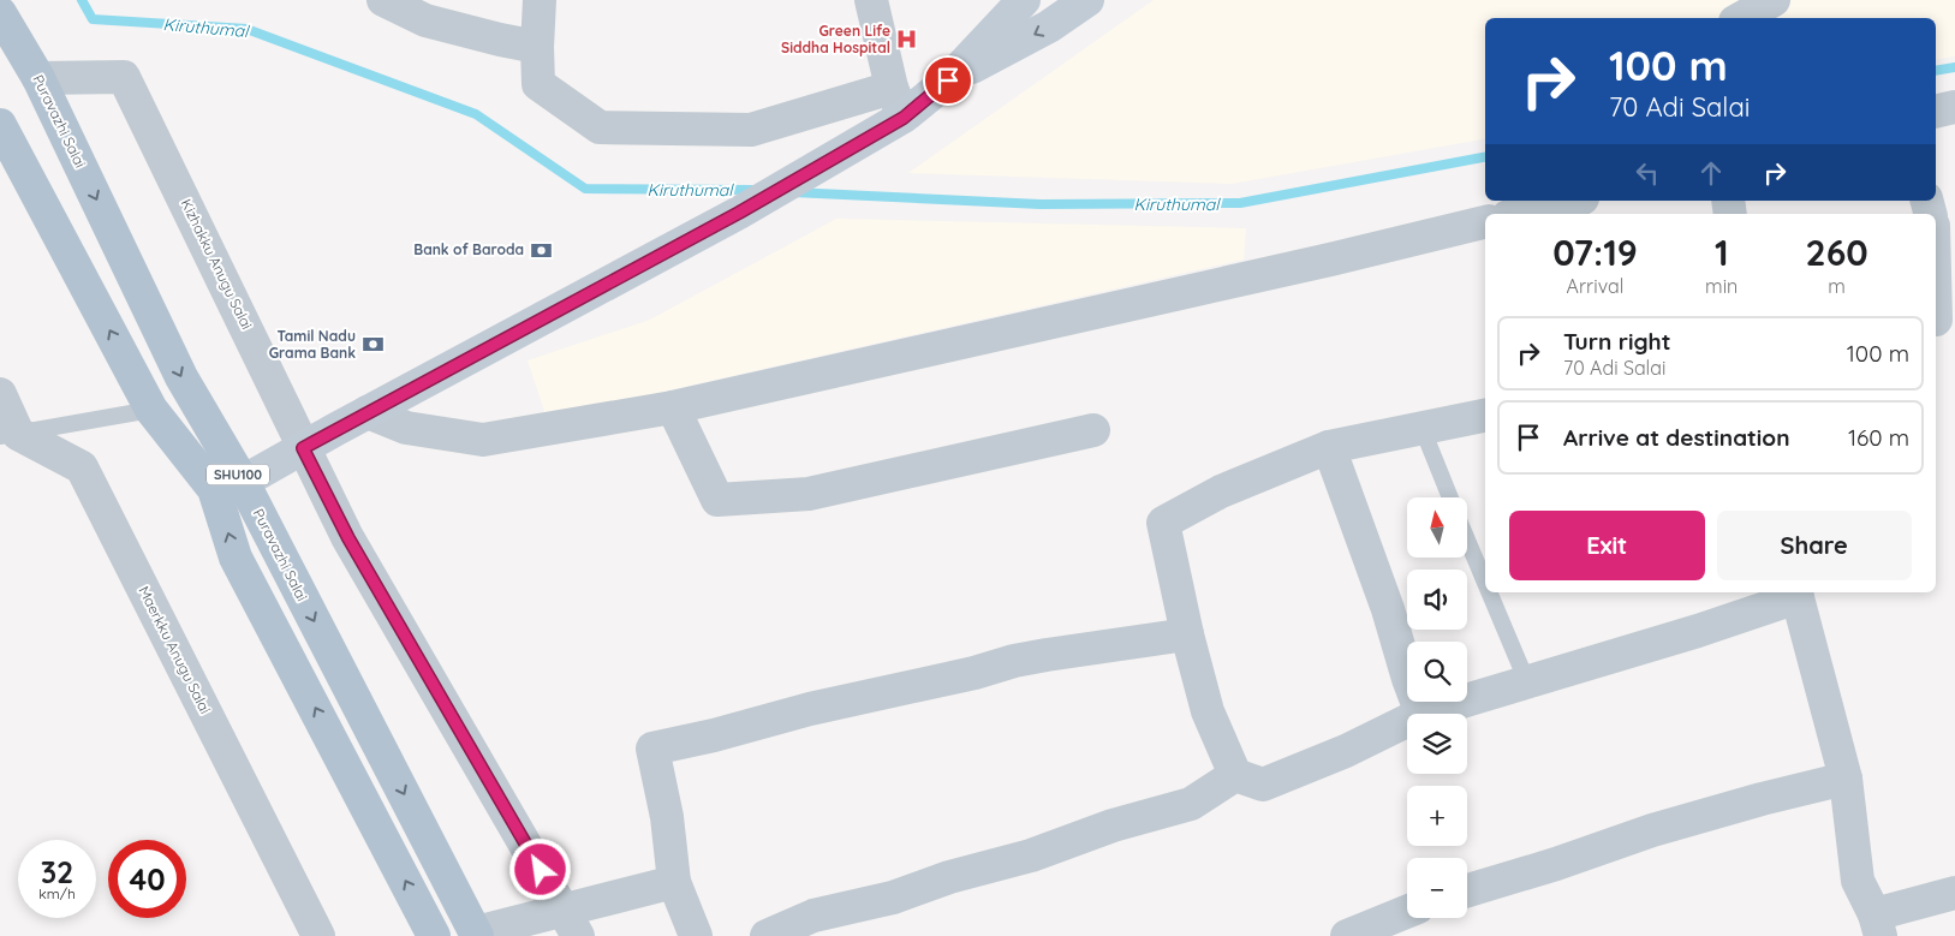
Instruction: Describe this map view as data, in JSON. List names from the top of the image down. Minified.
{"streets":{"main road":["Puravazhi Salai","SHU100"],"street":["Kizhakku Anugu Salai","Maerkku Anugu Salai"]},"crossings":[["Puravazhi Salai","Kizhakku Anugu Salai"]],"water":["Kiruthumal"],"places":{"hospital":["Green Life Siddha Hospital"],"bank":["Bank of Baroda","Tamil Nadu Grama Bank"]},"north":"top","page":{"turn":["100 m","70 Adi Salai"],"eta":["07:19","Arrival","1","min","260","m"],"list":[{"name":"Turn right","note":"70 Adi Salai","value":"100 m"},{"name":"Arrive at destination","value":"160 m"}],"map_buttons":["+","−"],"buttons":["Exit","Share"],"speed":"32 km/h","limit":"40"}}
